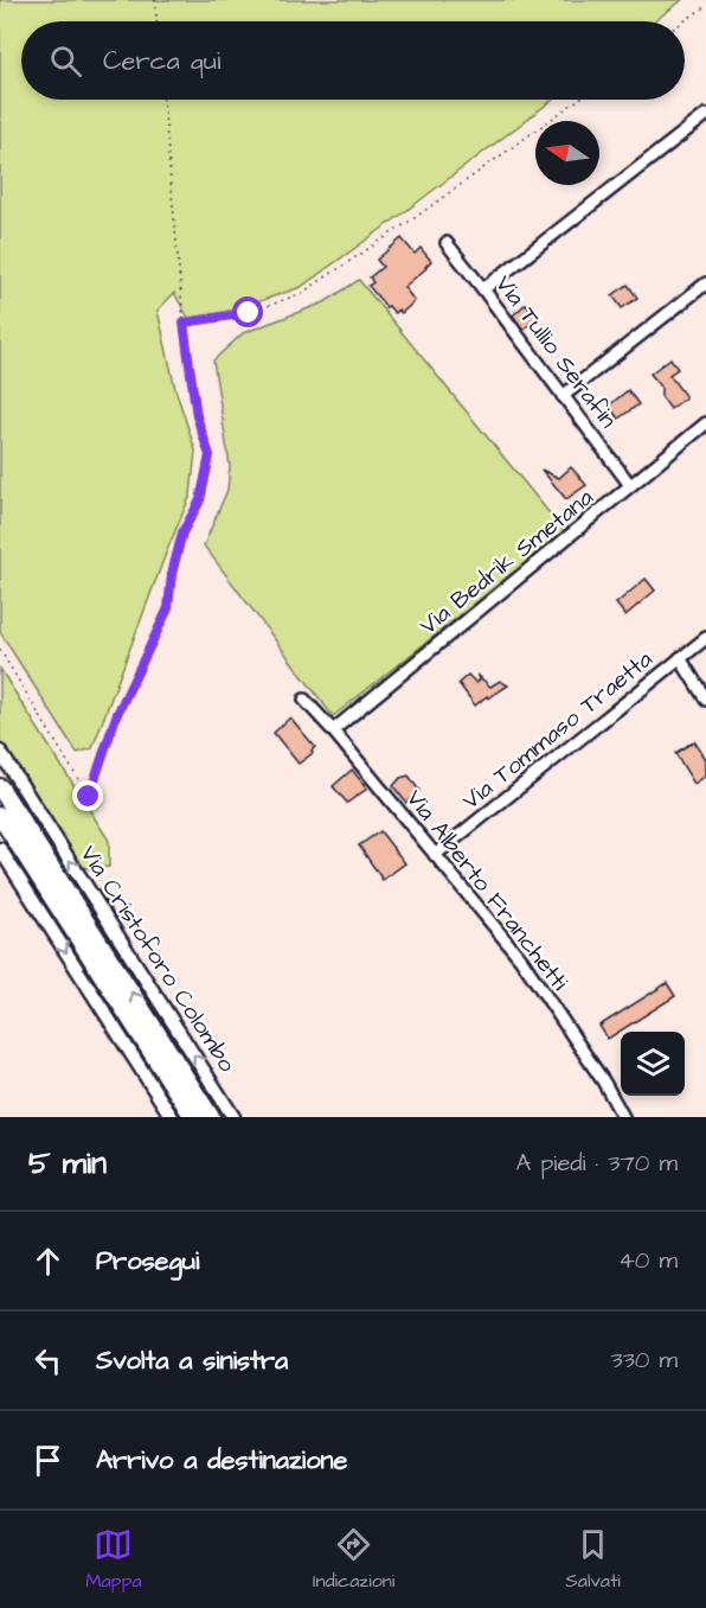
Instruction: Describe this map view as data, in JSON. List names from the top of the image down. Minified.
{"streets":{"main road":["Via Cristoforo Colombo"],"street":["Via Tullio Serafin","Via Bedrik Smetana","Via Tommaso Traetta","Via Alberto Franchetti"]},"crossings":[["Via Tullio Serafin","Via Bedrik Smetana"],["Via Bedrik Smetana","Via Alberto Franchetti"],["Via Tommaso Traetta","Via Alberto Franchetti"]],"north":"left","page":{"search":"Cerca qui","heading":["5 min","A piedi · 370 m"],"list":[["Prosegui","40 m"],["Svolta a sinistra","330 m"],"Arrivo a destinazione"],"nav":["Mappa","Indicazioni","Salvati"]}}
